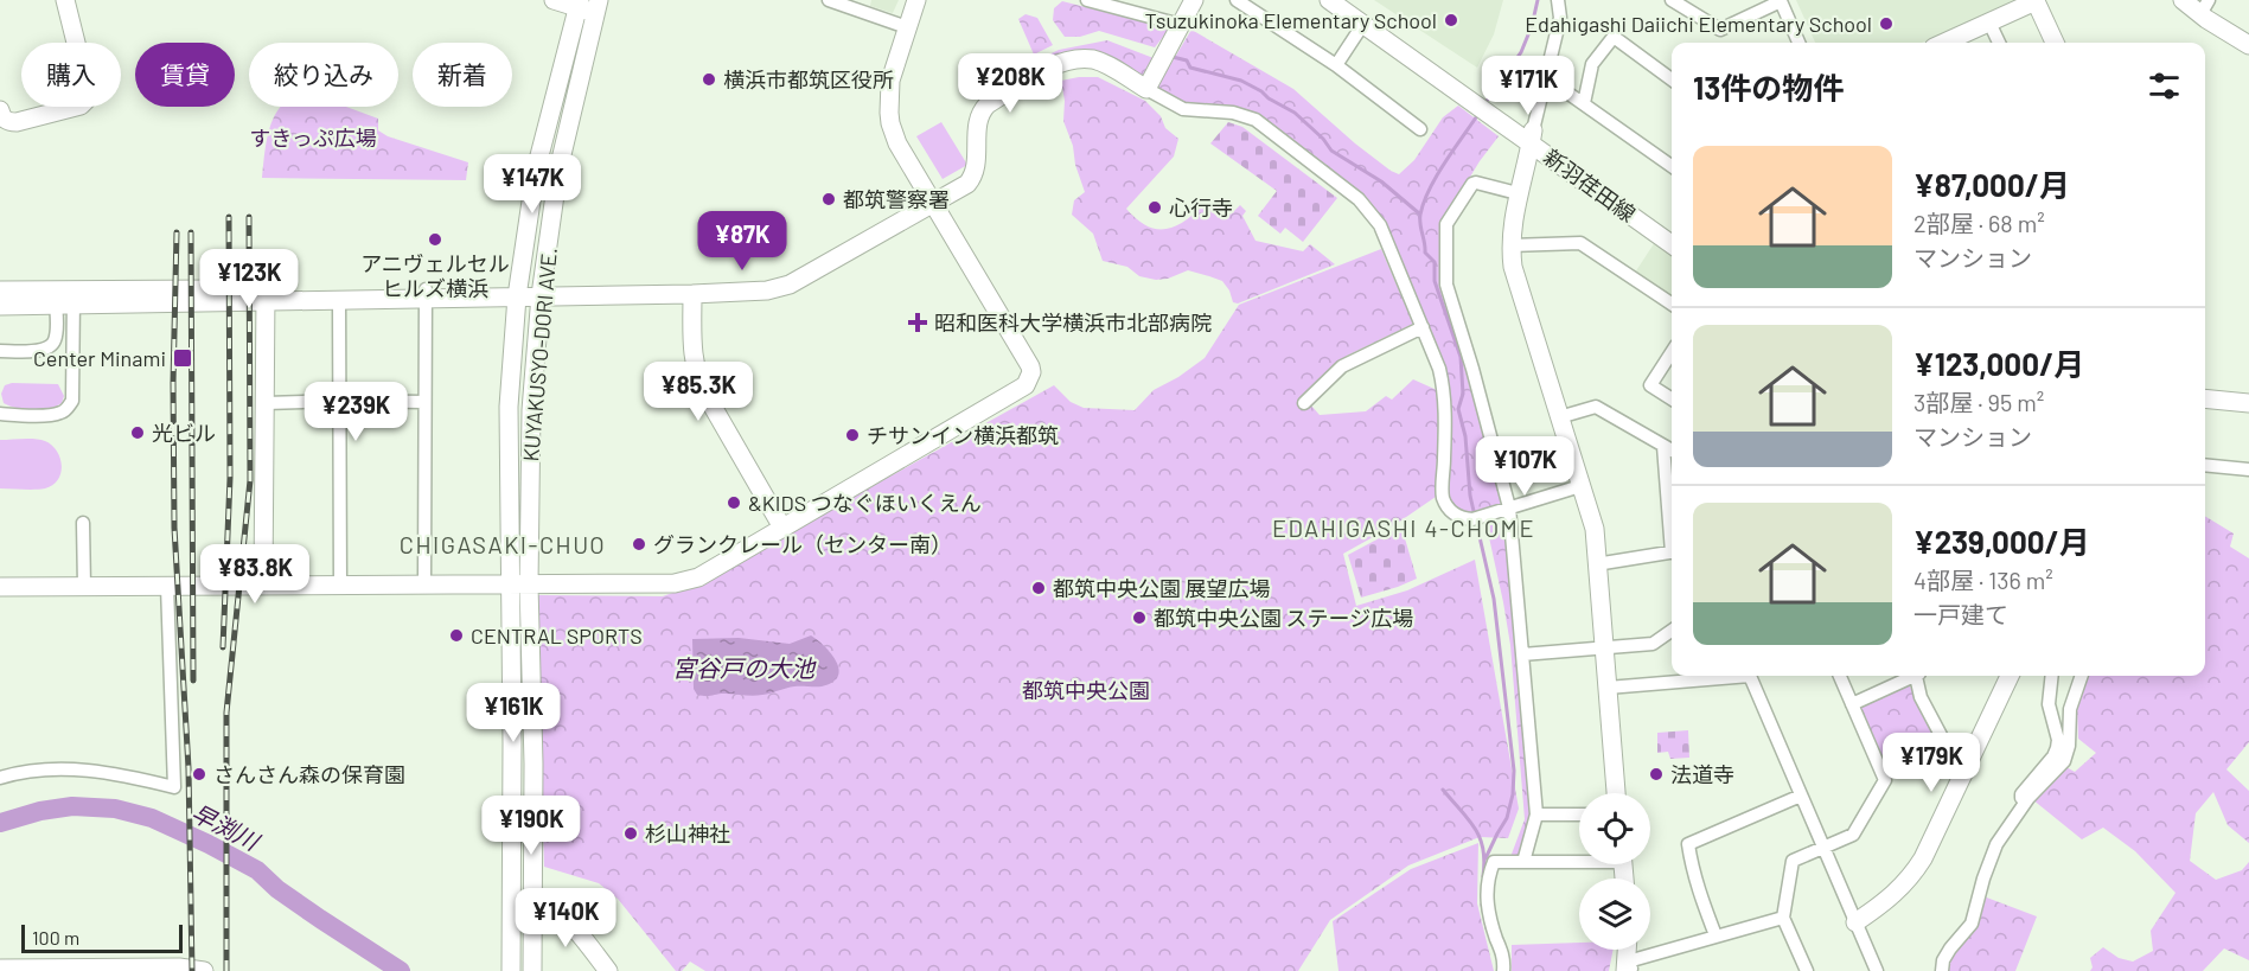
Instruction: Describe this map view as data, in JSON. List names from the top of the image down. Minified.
{"streets":{"street":["新羽荏田線","KUYAKUSYO-DORI AVE."]},"districts":["EDAHIGASHI 4-CHOME","CHIGASAKI-CHUO"],"water":["宮谷戸の大池","早渕川"],"parks":["すきっぷ広場","都筑中央公園"],"places":{"other":["Tsuzukinoka Elementary School","Edahigashi Daiichi Elementary School","横浜市都筑区役所","都筑警察署","心行寺","アニヴェルセル ヒルズ横浜","光ビル","チサンイン横浜都筑","&KIDS つなぐほいくえん","グランクレール（センター南）","都筑中央公園 展望広場","都筑中央公園 ステージ広場","CENTRAL SPORTS","さんさん森の保育園","法道寺","杉山神社"],"health":["昭和医科大学横浜市北部病院"],"transit":["Center Minami"]},"scale_bar":"100 m","page":{"chip":["購入","賃貸","絞り込み","新着"],"heading":"13件の物件","price":["¥208K","¥171K","¥147K","¥87K","¥123K","¥85.3K","¥239K","¥107K","¥83.8K","¥161K","¥179K","¥190K","¥140K"],"list":[{"name":"¥87,000/月","note":"2部屋 · 68 m² · マンション"},{"name":"¥123,000/月","note":"3部屋 · 95 m² · マンション"},{"name":"¥239,000/月","note":"4部屋 · 136 m² · 一戸建て"}],"scale":"100 m"}}
